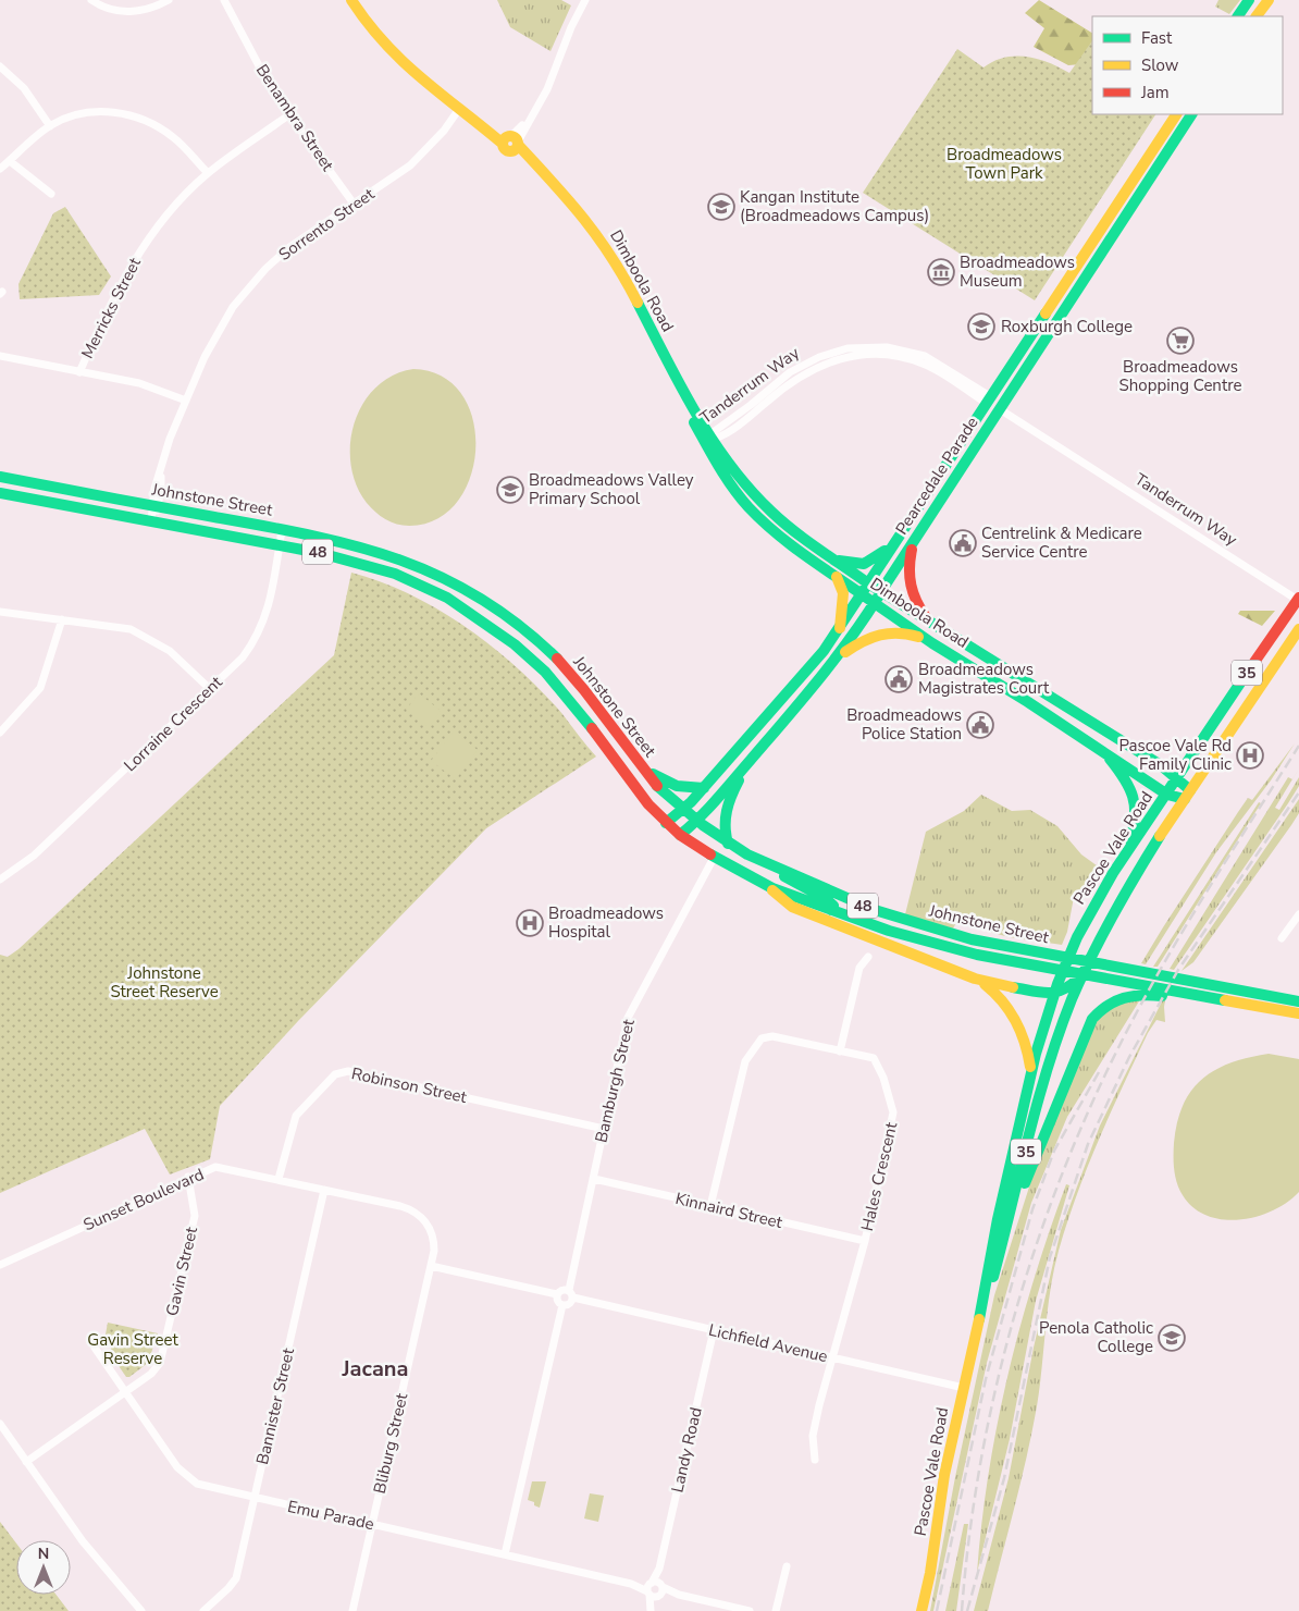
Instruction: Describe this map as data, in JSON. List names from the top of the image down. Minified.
{"streets":{"main road":["Dimboola Road","Tanderrum Way","Pearcedale Parade","Johnstone Street","48","35","Pascoe Vale Road"],"street":["Benambra Street","Sorrento Street","Merricks Street","Lorraine Crescent","Bamburgh Street","Robinson Street","Hales Crescent","Sunset Boulevard","Kinnaird Street","Gavin Street","Lichfield Avenue","Bannister Street","Bliburg Street","Landy Road","Emu Parade"]},"crossings":[["Benambra Street","Sorrento Street"],["Benambra Street","Merricks Street"],["Sorrento Street","Dimboola Road"],["Sorrento Street","Johnstone Street"],["Dimboola Road","Tanderrum Way"],["Dimboola Road","Pearcedale Parade"],["Dimboola Road","Pascoe Vale Road"],["Tanderrum Way","Pearcedale Parade"],["Tanderrum Way","Pascoe Vale Road"],["Pearcedale Parade","Johnstone Street"],["Johnstone Street","48"],["Johnstone Street","Lorraine Crescent"],["Johnstone Street","Bamburgh Street"],["Pascoe Vale Road","Lichfield Avenue"],["Bamburgh Street","Robinson Street"],["Bamburgh Street","Kinnaird Street"],["Bamburgh Street","Lichfield Avenue"],["Robinson Street","Sunset Boulevard"],["Hales Crescent","Kinnaird Street"],["Hales Crescent","Lichfield Avenue"],["Sunset Boulevard","Gavin Street"],["Sunset Boulevard","Bannister Street"],["Sunset Boulevard","Bliburg Street"],["Gavin Street","Emu Parade"],["Lichfield Avenue","Landy Road"],["Bannister Street","Bliburg Street"],["Bannister Street","Emu Parade"],["Bliburg Street","Emu Parade"],["Landy Road","Emu Parade"]],"districts":["Jacana"],"parks":["Broadmeadows Town Park","Johnstone Street Reserve","Gavin Street Reserve"],"places":{"school or university":["Kangan Institute (Broadmeadows Campus)","Roxburgh College","Broadmeadows Valley Primary School","Penola Catholic College"],"museum":["Broadmeadows Museum"],"supermarket":["Broadmeadows Shopping Centre"],"public building":["Centrelink & Medicare Service Centre","Broadmeadows Magistrates Court","Broadmeadows Police Station"],"hospital":["Pascoe Vale Rd Family Clinic","Broadmeadows Hospital"]},"legend":["Fast","Slow","Jam"],"north":"top"}
